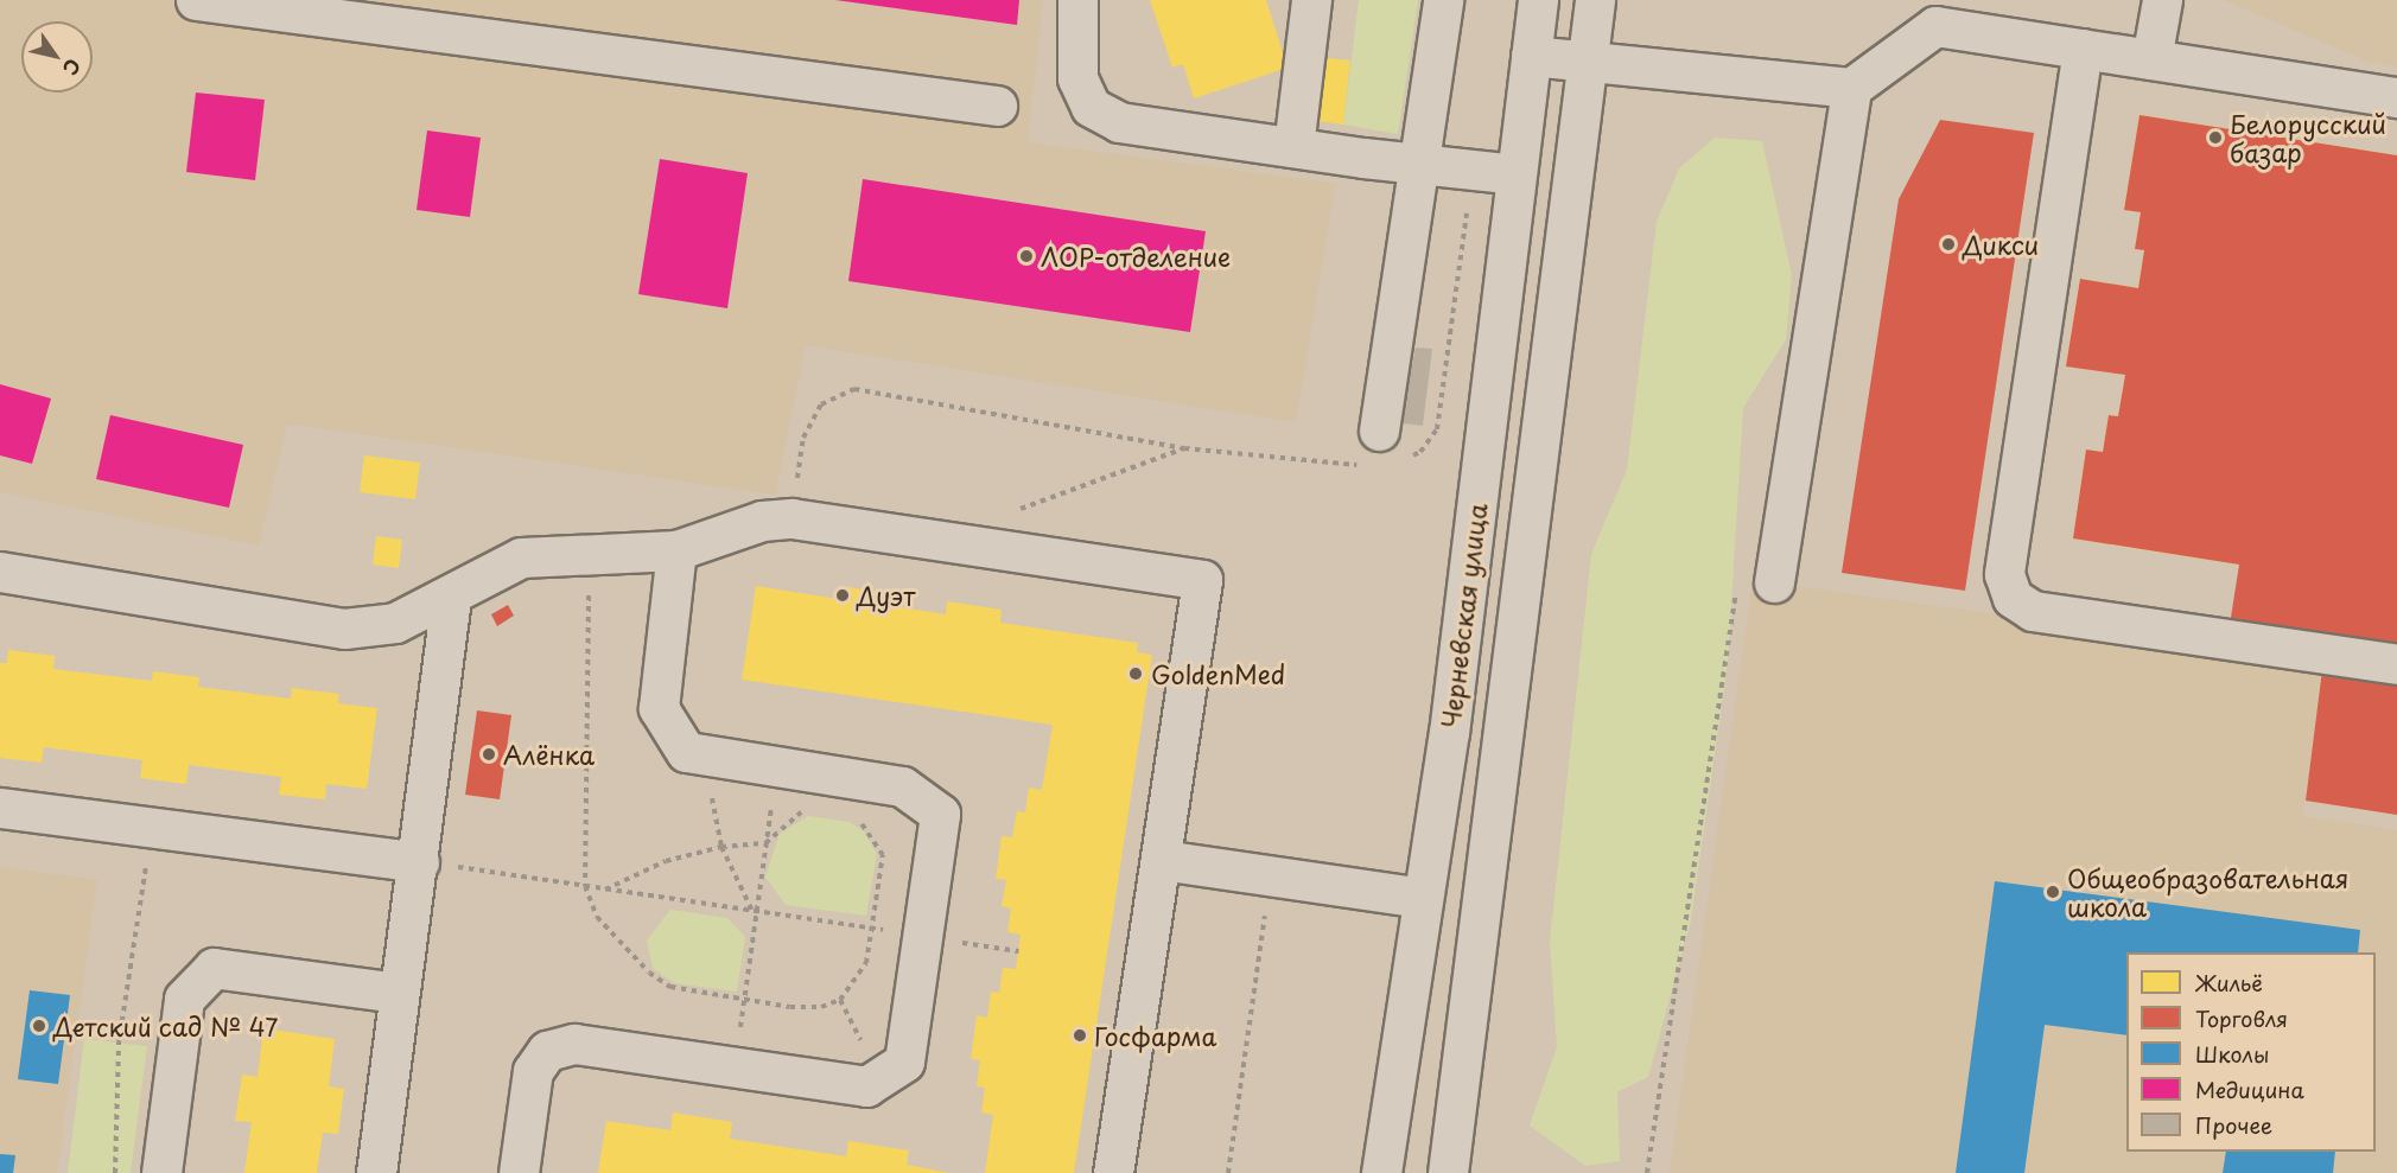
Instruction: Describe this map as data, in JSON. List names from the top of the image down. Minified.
{"streets":{"main road":["Черневская улица"]},"places":["Белорусский базар","Дикси","ЛОР-отделение","Дуэт","GoldenMed","Алёнка","Общеобразовательная школа","Детский сад № 47","Госфарма"],"legend":["Жильё","Торговля","Школы","Медицина","Прочее"],"north":"bottom right"}
